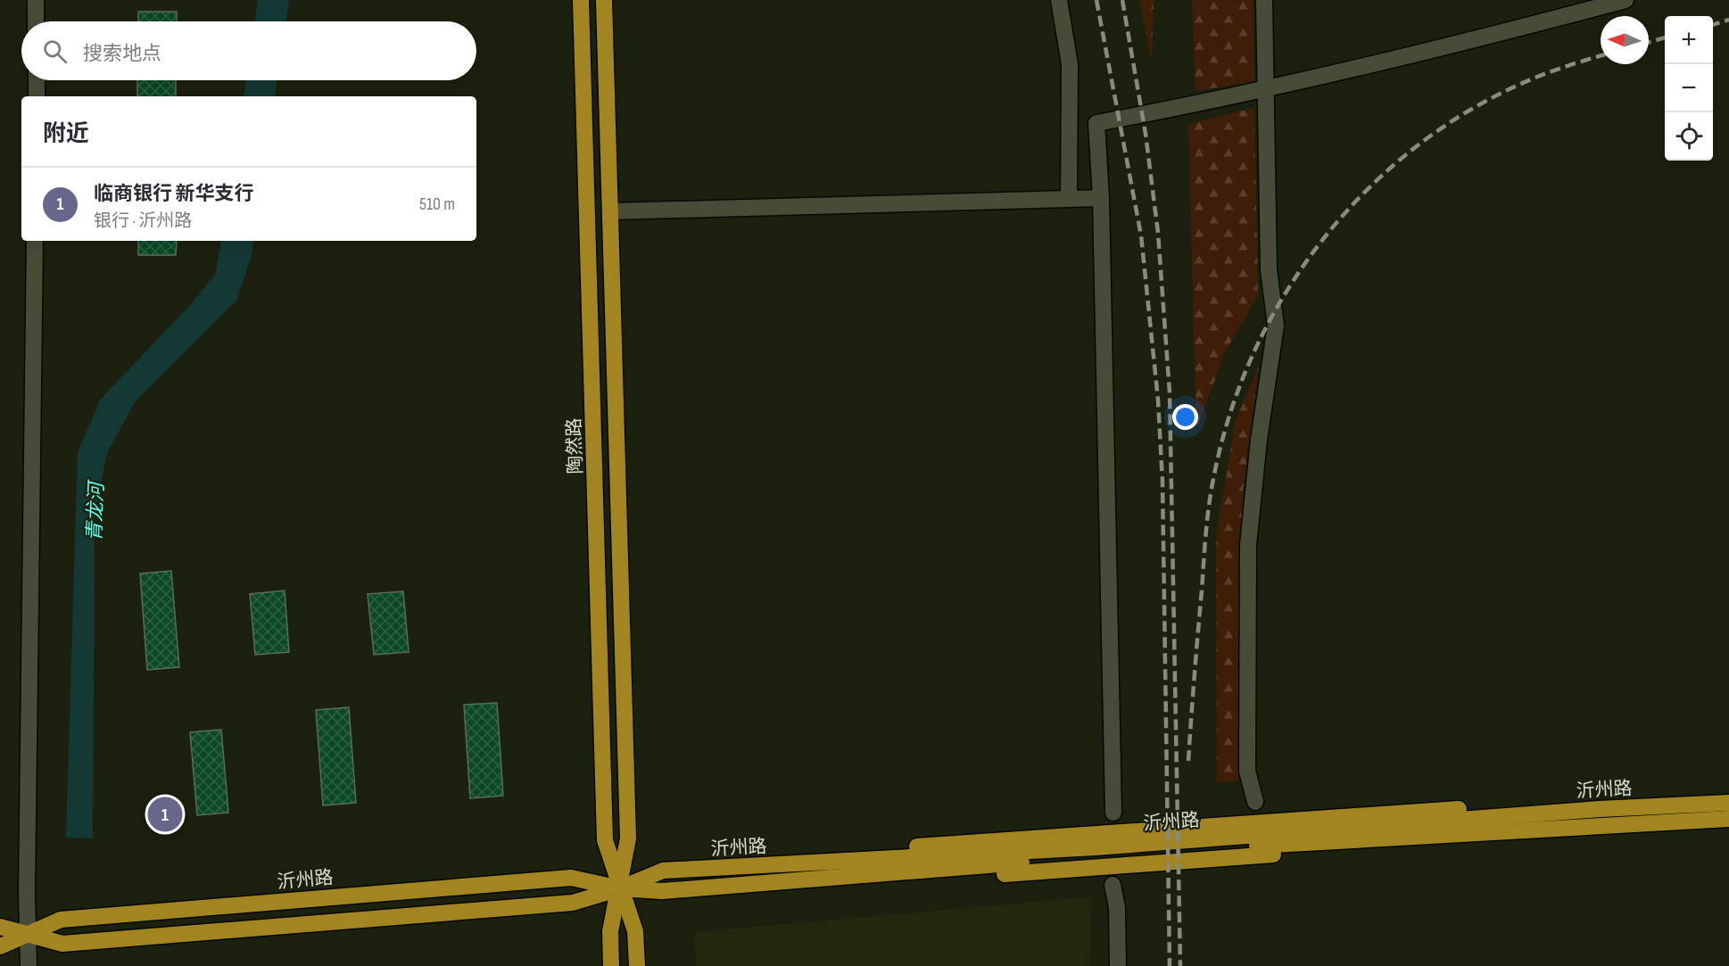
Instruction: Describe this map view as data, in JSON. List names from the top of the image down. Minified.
{"streets":{"main road":["陶然路","沂州路"]},"crossings":[["陶然路","沂州路"]],"water":["青龙河"],"north":"left","page":{"map_buttons":["+","−"],"search":"搜索地点","heading":"附近","list":[{"mark":"1","name":"临商银行 新华支行","note":"银行 · 沂州路","value":"510 m"}],"pins":"1"}}
